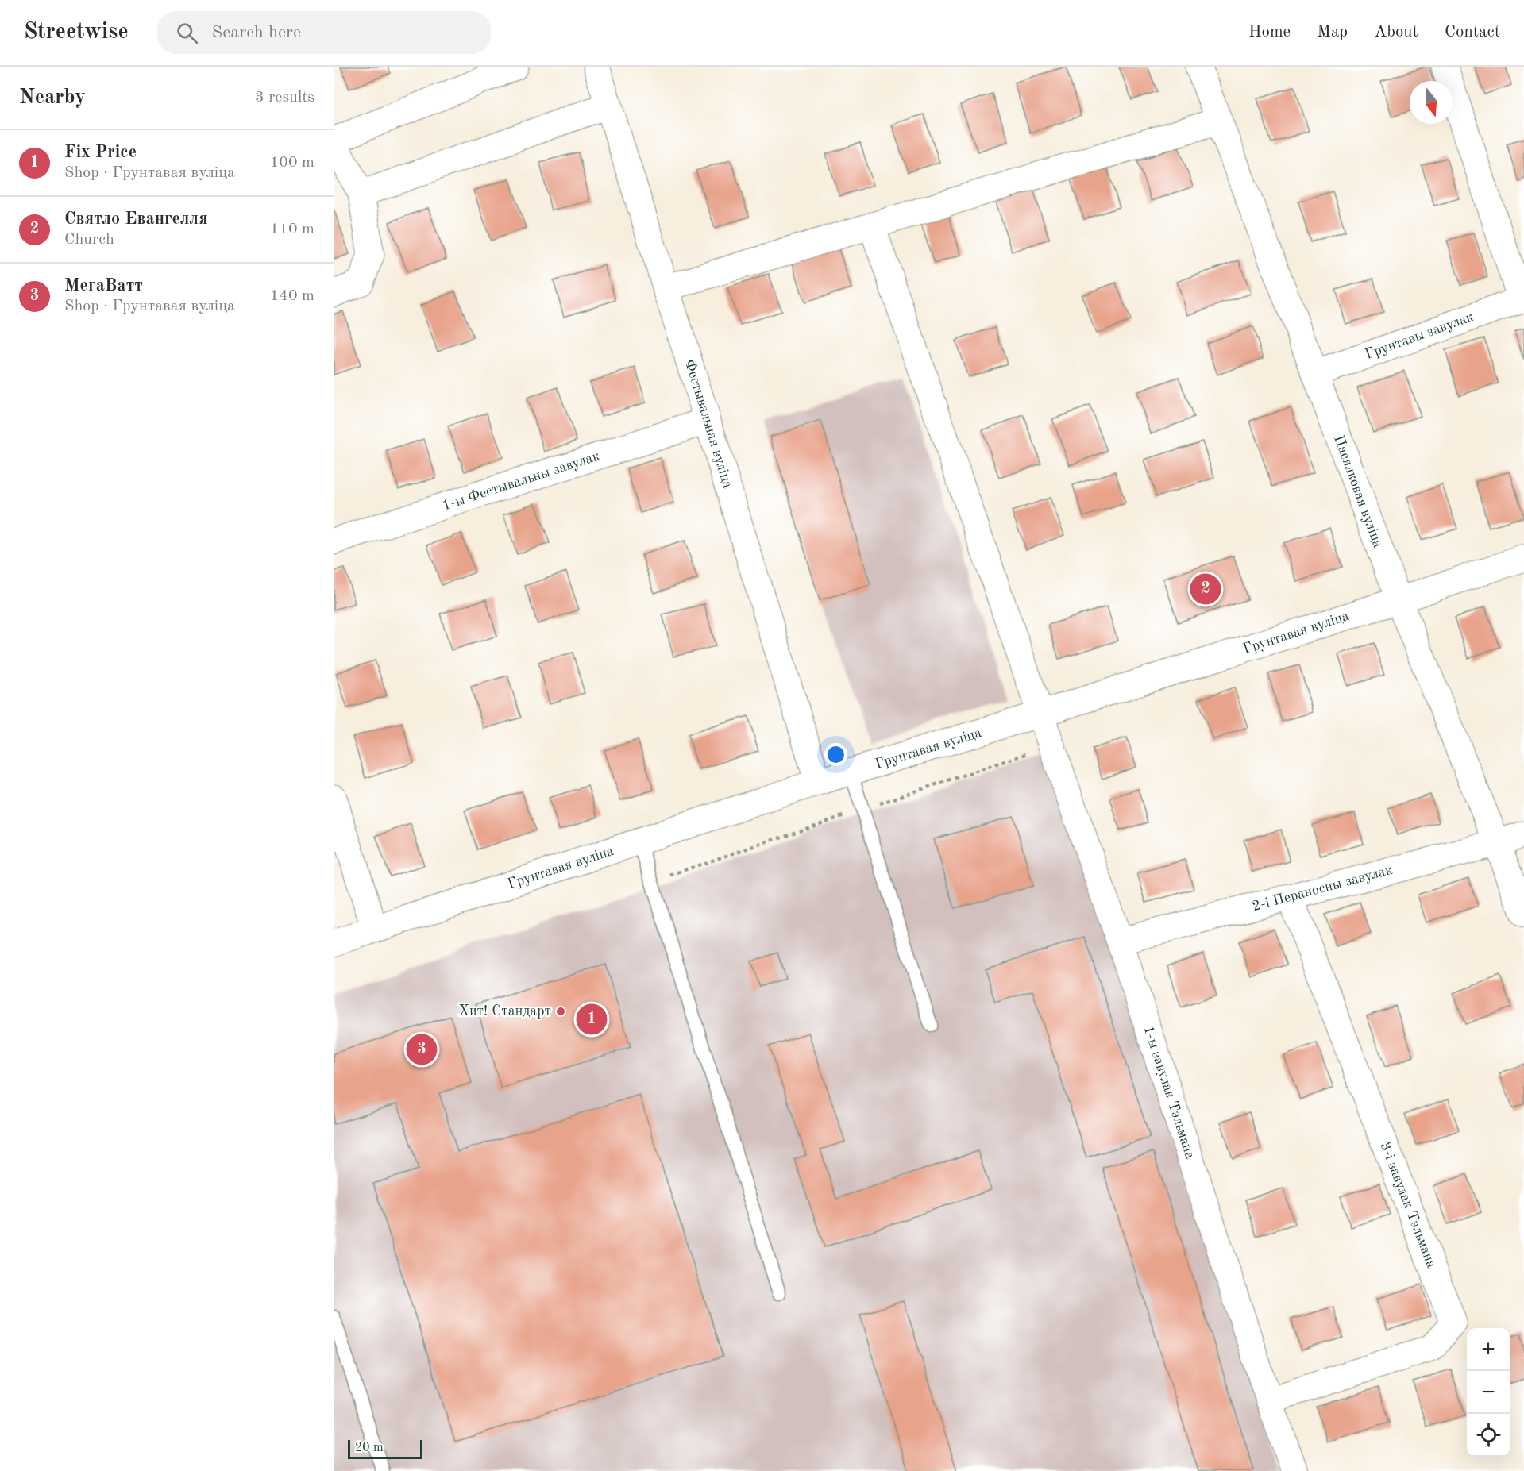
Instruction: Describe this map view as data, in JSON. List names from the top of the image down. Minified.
{"streets":{"street":["Грунтавы завулак","Фестывальная вуліца","1-ы Фестывальны завулак","Пасялковая вуліца","Грунтавая вуліца","2-і Пераносны завулак","1-ы завулак Тэльмана","3-і завулак Тэльмана"]},"crossings":[["Грунтавы завулак","Пасялковая вуліца"],["Фестывальная вуліца","1-ы Фестывальны завулак"],["Фестывальная вуліца","Грунтавая вуліца"],["Пасялковая вуліца","Грунтавая вуліца"],["Пасялковая вуліца","2-і Пераносны завулак"],["Грунтавая вуліца","1-ы завулак Тэльмана"],["2-і Пераносны завулак","1-ы завулак Тэльмана"],["2-і Пераносны завулак","3-і завулак Тэльмана"],["1-ы завулак Тэльмана","3-і завулак Тэльмана"]],"places":["Хит! Стандарт"],"scale_bar":"20 m","north":"bottom","page":{"header":"Streetwise","search":"Search here","nav":["Home","Map","About","Contact"],"heading":["Nearby","3 results"],"list":[{"mark":"1","name":"Fix Price","note":"Shop · Грунтавая вуліца","value":"100 m"},{"mark":"2","name":"Святло Евангелля","note":"Church","value":"110 m"},{"mark":"3","name":"МегаВатт","note":"Shop · Грунтавая вуліца","value":"140 m"}],"pins":["2","1","3"],"map_buttons":["+","−"],"scale":"20 m"}}
